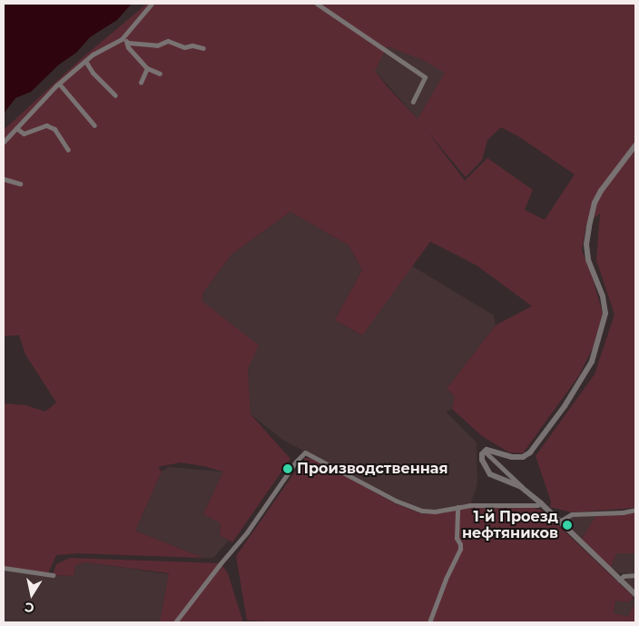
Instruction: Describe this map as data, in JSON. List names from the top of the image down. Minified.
{"places":["Производственная","1-й Проезд нефтяников"],"north":"bottom"}
